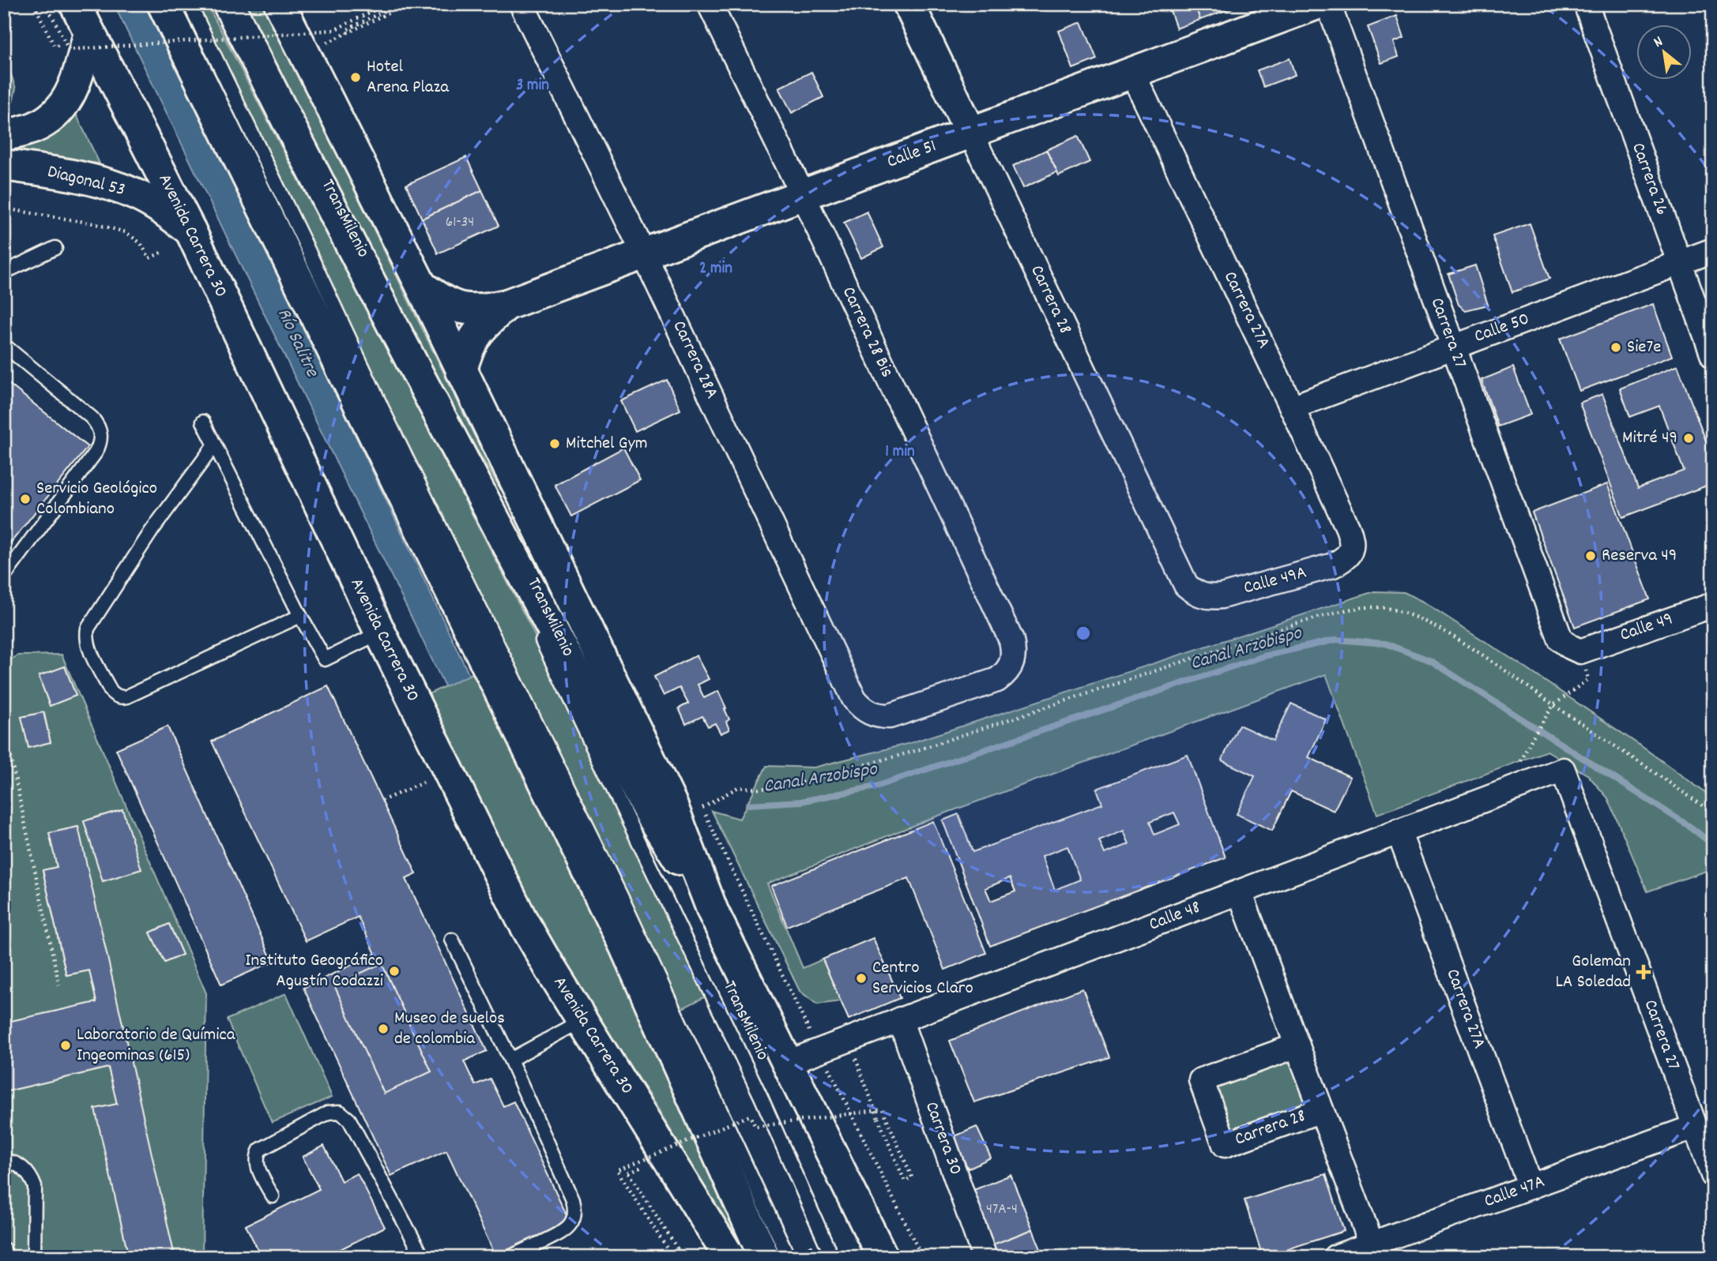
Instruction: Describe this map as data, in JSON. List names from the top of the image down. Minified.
{"streets":{"main road":["Calle 51","Diagonal 53","Avenida Carrera 30","Carrera 28"],"street":["Carrera 26","Carrera 27A","Calle 50","Carrera 28 Bis","Carrera 27","Carrera 28A","Calle 49A","Calle 49","Calle 48","Carrera 30","Calle 47A"],"lane":["TransMilenio"]},"crossings":[["Calle 51","Carrera 28"],["Calle 51","Carrera 27A"],["Calle 51","Carrera 28 Bis"],["Calle 51","Carrera 28A"],["Carrera 26","Calle 50"],["Diagonal 53","Avenida Carrera 30"],["Carrera 28","Calle 49A"],["Carrera 28","Calle 48"],["Carrera 28","Calle 47A"],["Carrera 27A","Calle 50"],["Carrera 27A","Calle 49A"],["Carrera 27A","Calle 48"],["Carrera 27A","Calle 47A"],["Calle 50","Carrera 27"],["Carrera 28 Bis","Carrera 28A"],["Carrera 27","Calle 49"],["Carrera 27","Calle 48"],["Carrera 27","Calle 47A"],["Calle 48","Carrera 30"]],"water":["Río Salitre","Canal Arzobispo"],"places":{"other":["Hotel Arena Plaza","Sie7e","Mitré 49","Mitchel Gym","Servicio Geológico Colombiano","Reserva 49","Instituto Geográfico Agustín Codazzi","Centro Servicios Claro","Museo de suelos de colombia","Laboratorio de Química Ingeominas (615)"],"health":["Goleman LA Soledad"]},"house_numbers":["61-34","47A-4"],"north":"top left","rings":["3 min","2 min","1 min"]}
